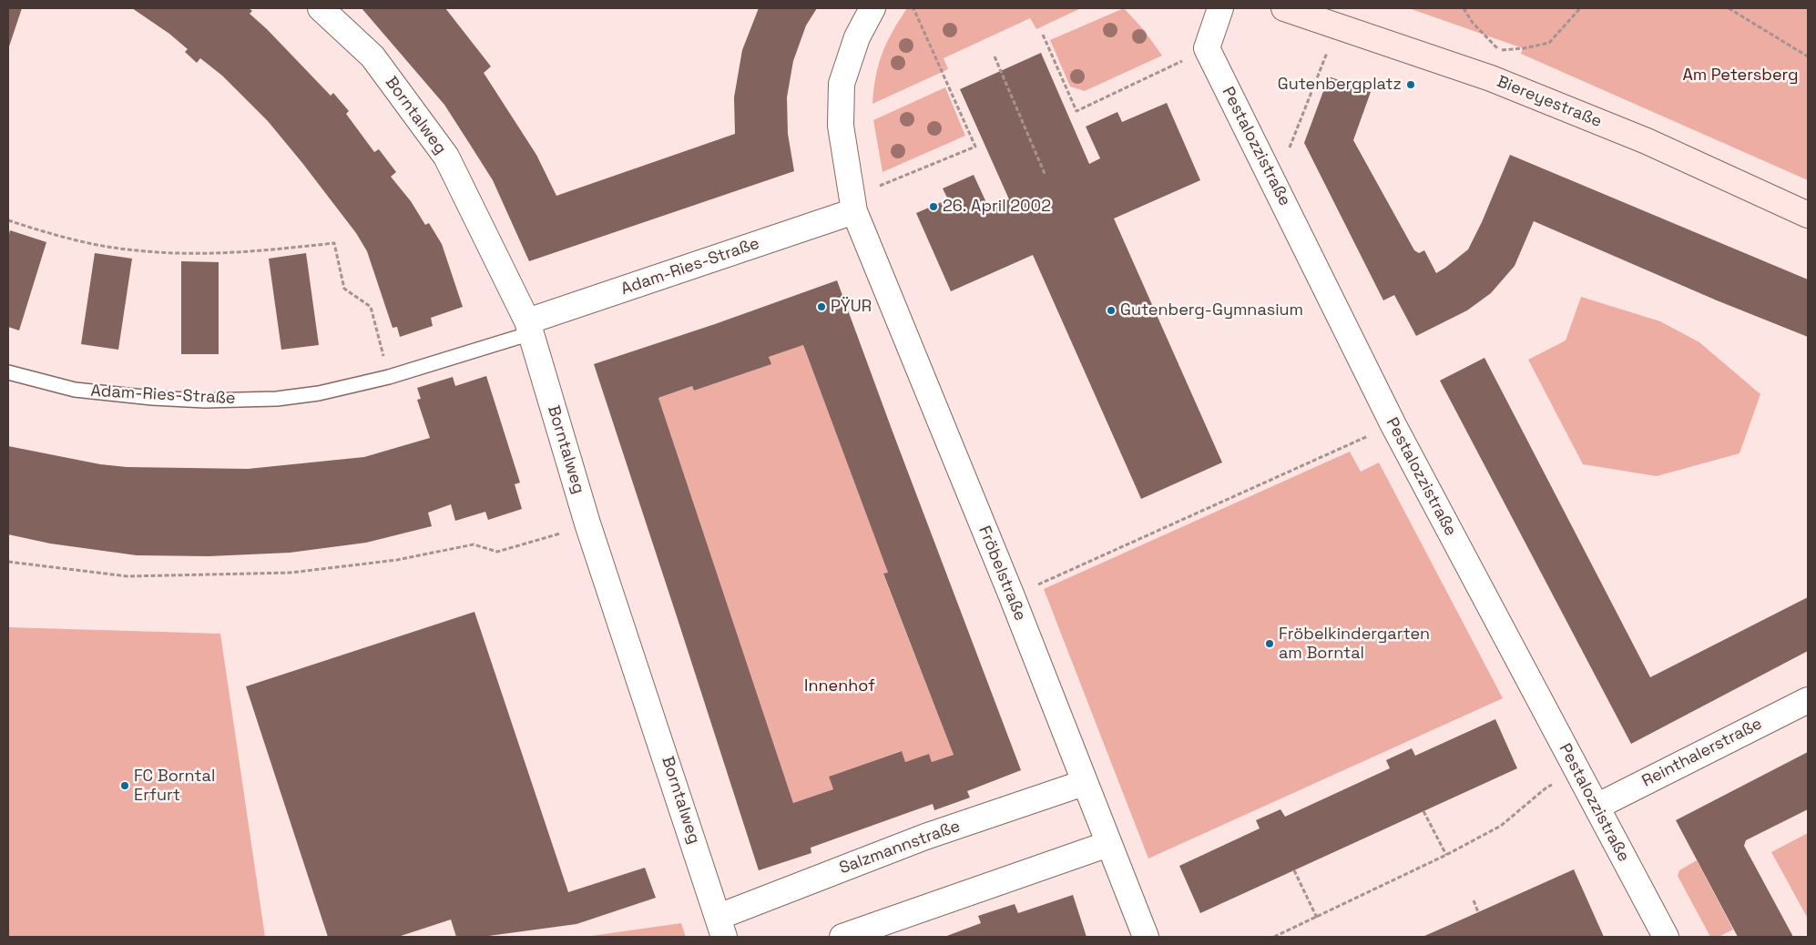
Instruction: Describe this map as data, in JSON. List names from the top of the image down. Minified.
{"streets":{"main road":["Biereyestraße"],"street":["Borntalweg","Pestalozzistraße","Adam-Ries-Straße","Fröbelstraße","Reinthalerstraße","Salzmannstraße"]},"crossings":[["Borntalweg","Adam-Ries-Straße"],["Borntalweg","Salzmannstraße"],["Pestalozzistraße","Reinthalerstraße"],["Adam-Ries-Straße","Fröbelstraße"],["Fröbelstraße","Salzmannstraße"]],"parks":["Am Petersberg","Innenhof"],"places":["Gutenbergplatz","26. April 2002","PŸUR","Gutenberg-Gymnasium","Fröbelkindergarten am Borntal","FC Borntal Erfurt"]}
